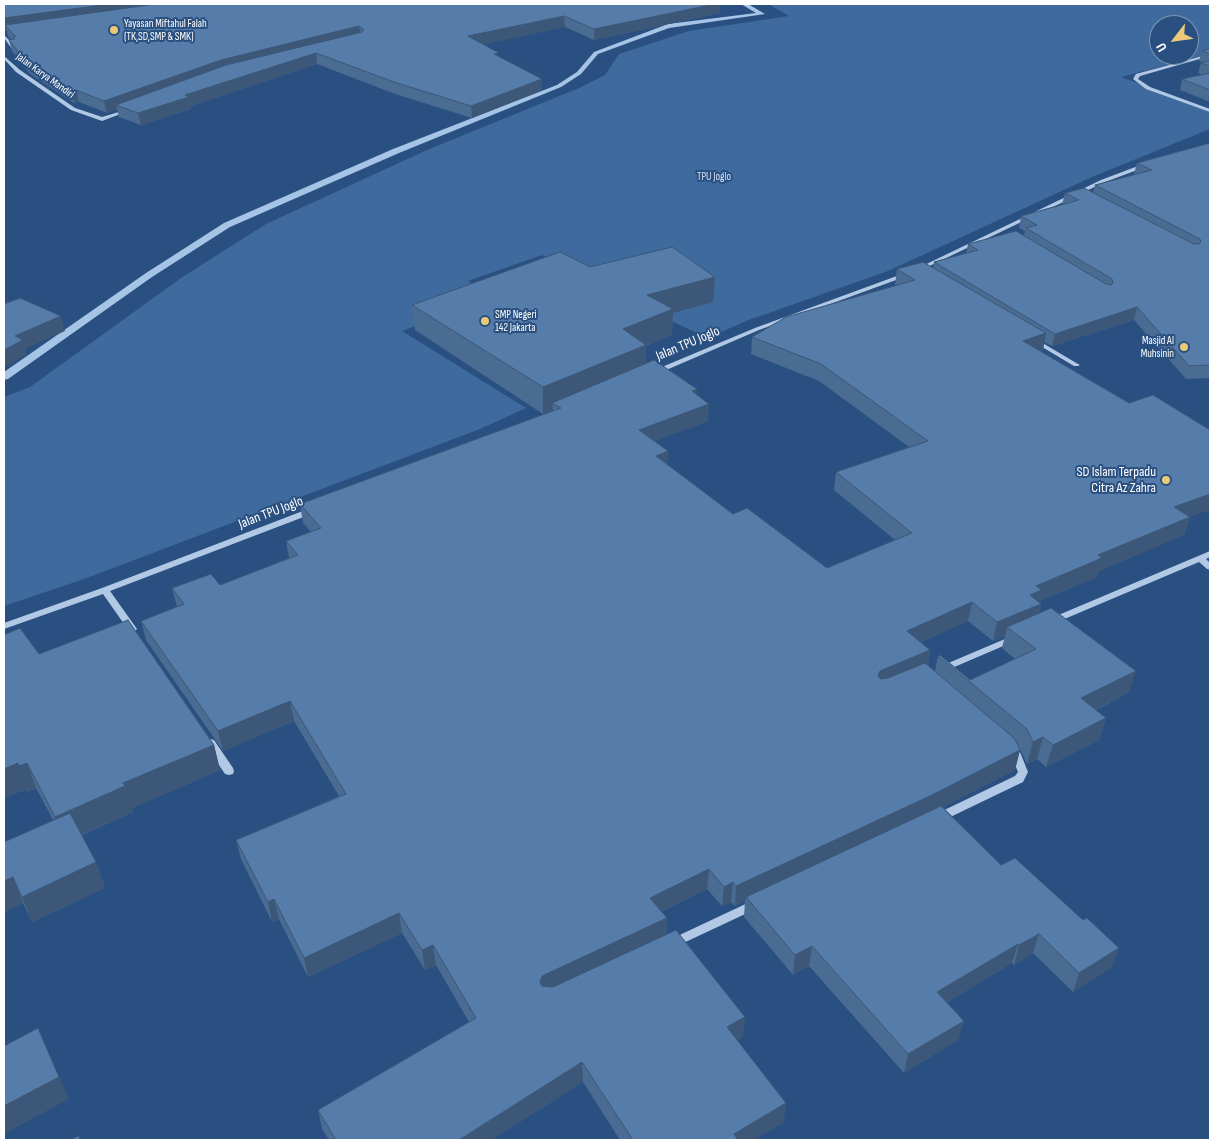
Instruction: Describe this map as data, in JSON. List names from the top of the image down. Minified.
{"streets":{"street":["Jalan Karya Mandiri","Jalan TPU Joglo"]},"parks":["TPU Joglo"],"places":["Yayasan Miftahul Falah (TK,SD,SMP & SMK)","SMP Negeri 142 Jakarta","Masjid Al Muhsinin","SD Islam Terpadu Citra Az Zahra"],"north":"bottom left"}
